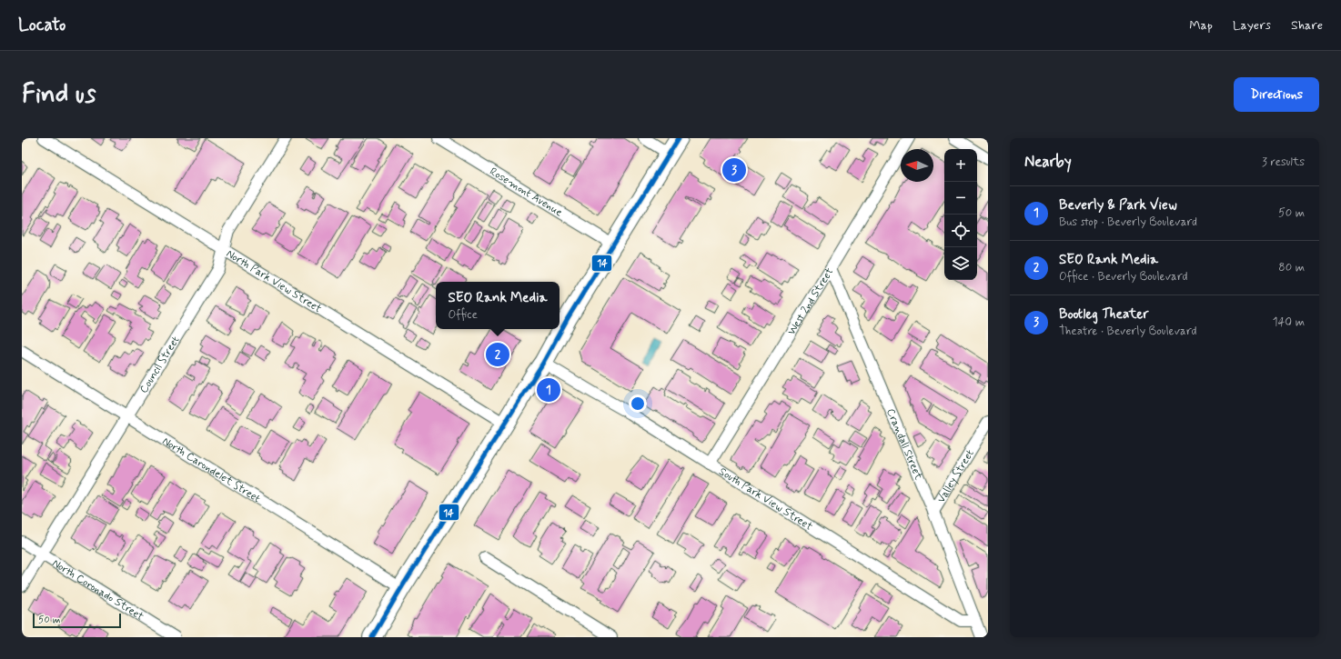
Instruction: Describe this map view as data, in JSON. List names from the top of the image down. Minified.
{"streets":{"street":["Rosemont Avenue","North Park View Street","West 2nd Street","Council Street","Crandall Street","North Carondelet Street","Valley Street","South Park View Street","North Coronado Street"]},"crossings":[["North Park View Street","Council Street"],["West 2nd Street","Crandall Street"],["West 2nd Street","South Park View Street"],["Council Street","North Carondelet Street"],["Council Street","North Coronado Street"],["Crandall Street","Valley Street"],["Crandall Street","South Park View Street"]],"lines":["transit line 14"],"scale_bar":"50 m","north":"left","page":{"header":"Locato","nav":["Map","Layers","Share"],"buttons":"Directions","title":"Find us","heading":["Nearby","3 results"],"map_buttons":["+","−"],"pins":["3","2","1"],"list":[{"mark":"1","name":"Beverly & Park View","note":"Bus stop · Beverly Boulevard","value":"50 m"},{"mark":"2","name":"SEO Rank Media","note":"Office · Beverly Boulevard","value":"80 m"},{"mark":"3","name":"Bootleg Theater","note":"Theatre · Beverly Boulevard","value":"140 m"}],"popup":["SEO Rank Media","Office"],"scale":"50 m"}}
